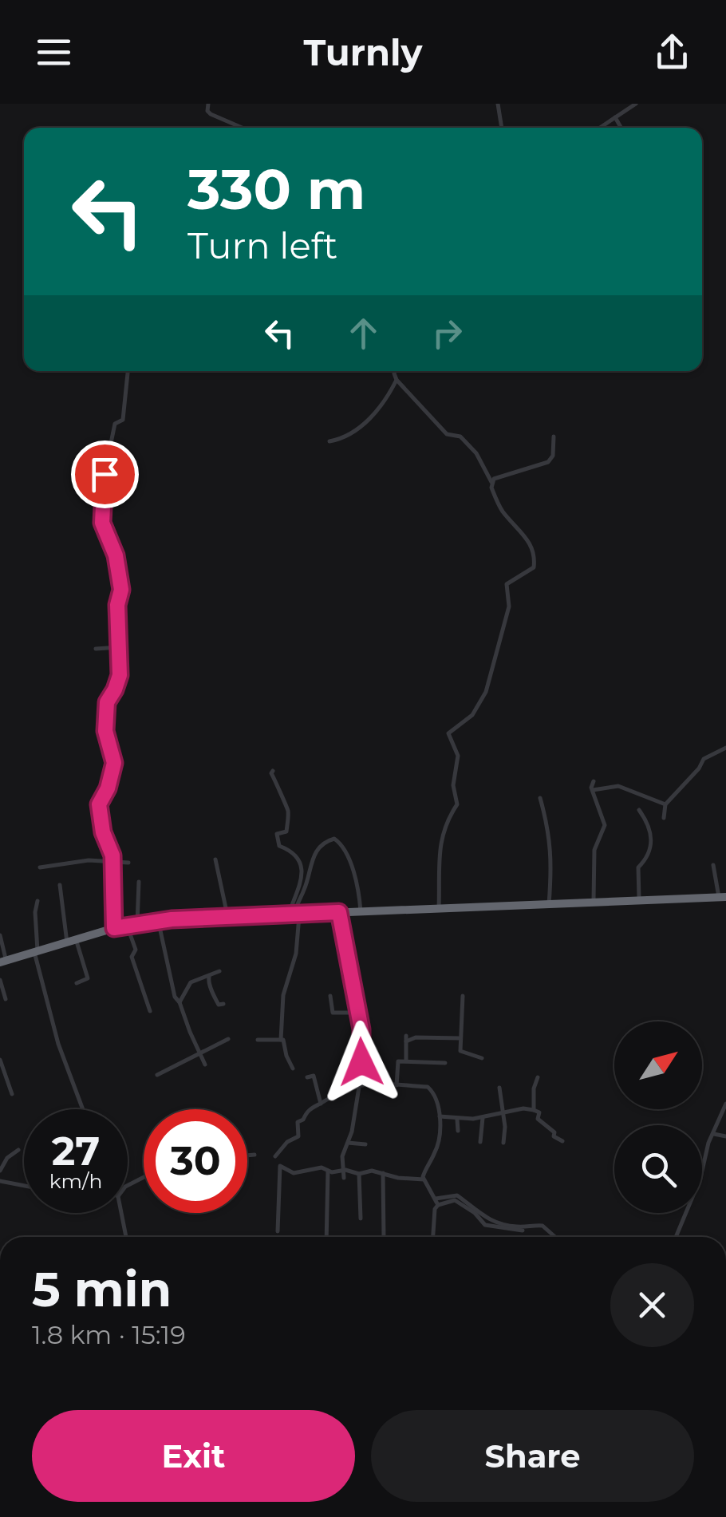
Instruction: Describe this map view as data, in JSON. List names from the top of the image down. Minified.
{"north":"top right","page":{"header":"Turnly","turn":["330 m","Turn left"],"speed":"27 km/h","limit":"30","heading":["5 min","1.8 km · 15:19"],"buttons":["Exit","Share"]}}
